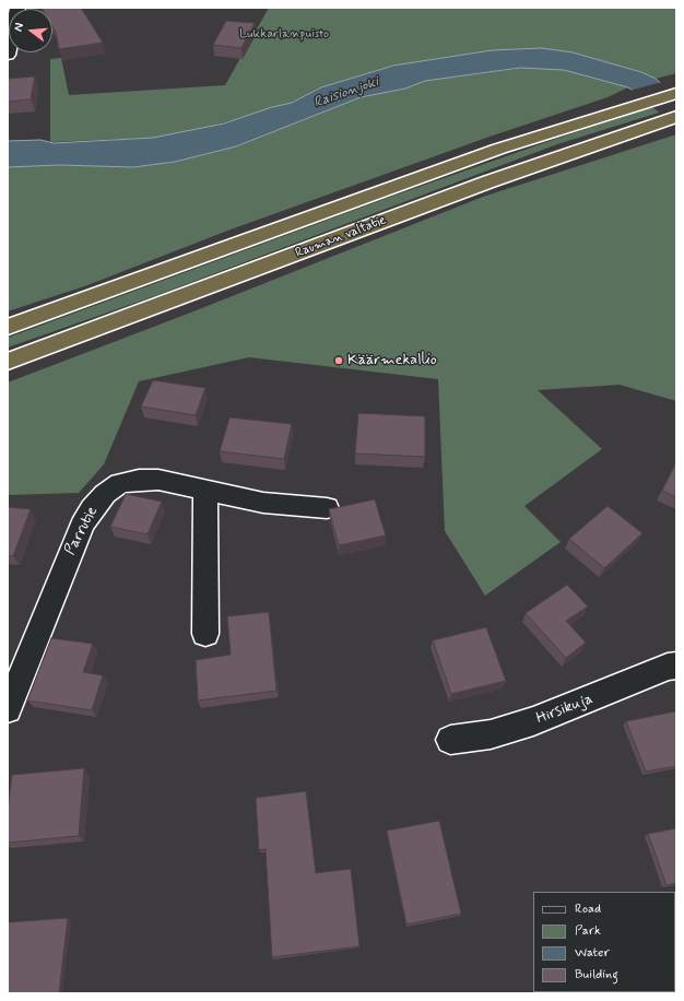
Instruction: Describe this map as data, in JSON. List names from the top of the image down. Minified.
{"streets":{"highway":["Rauman valtatie"],"street":["Parrutie","Hirsikuja"]},"water":["Raisionjoki"],"parks":["Lukkarlanpuisto"],"places":["Käärmekallio"],"legend":["Road","Park","Water","Building"],"north":"left"}
